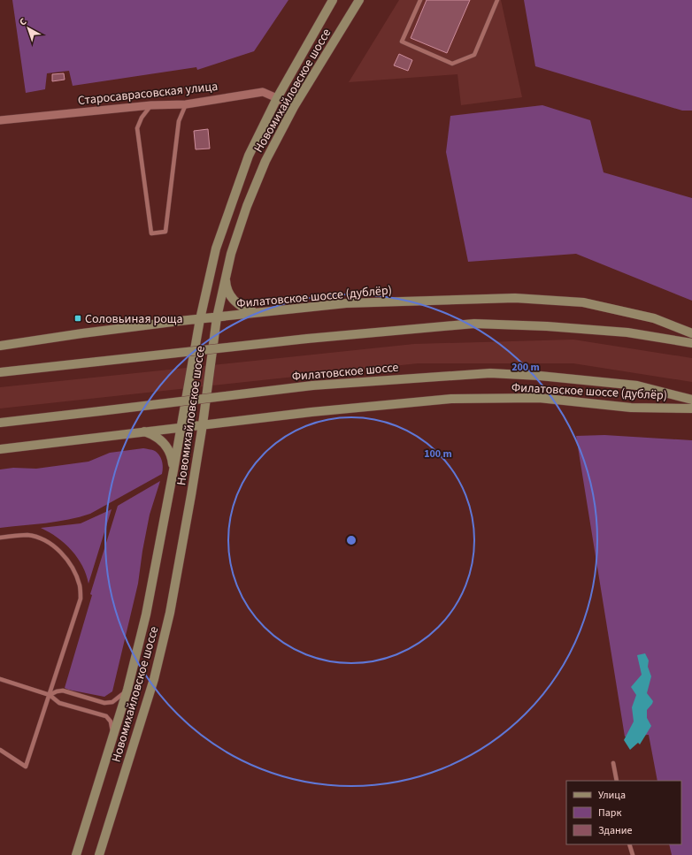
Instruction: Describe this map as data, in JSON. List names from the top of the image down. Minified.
{"streets":{"main road":["Новомихайловское шоссе","Филатовское шоссе (дублёр)","Филатовское шоссе"],"street":["Старосаврасовская улица"]},"crossings":[["Новомихайловское шоссе","Старосаврасовская улица"],["Новомихайловское шоссе","Филатовское шоссе (дублёр)"]],"places":{"transit":["Соловьиная роща"]},"legend":["Улица","Парк","Здание"],"north":"top left","rings":["200 m","100 m"]}
